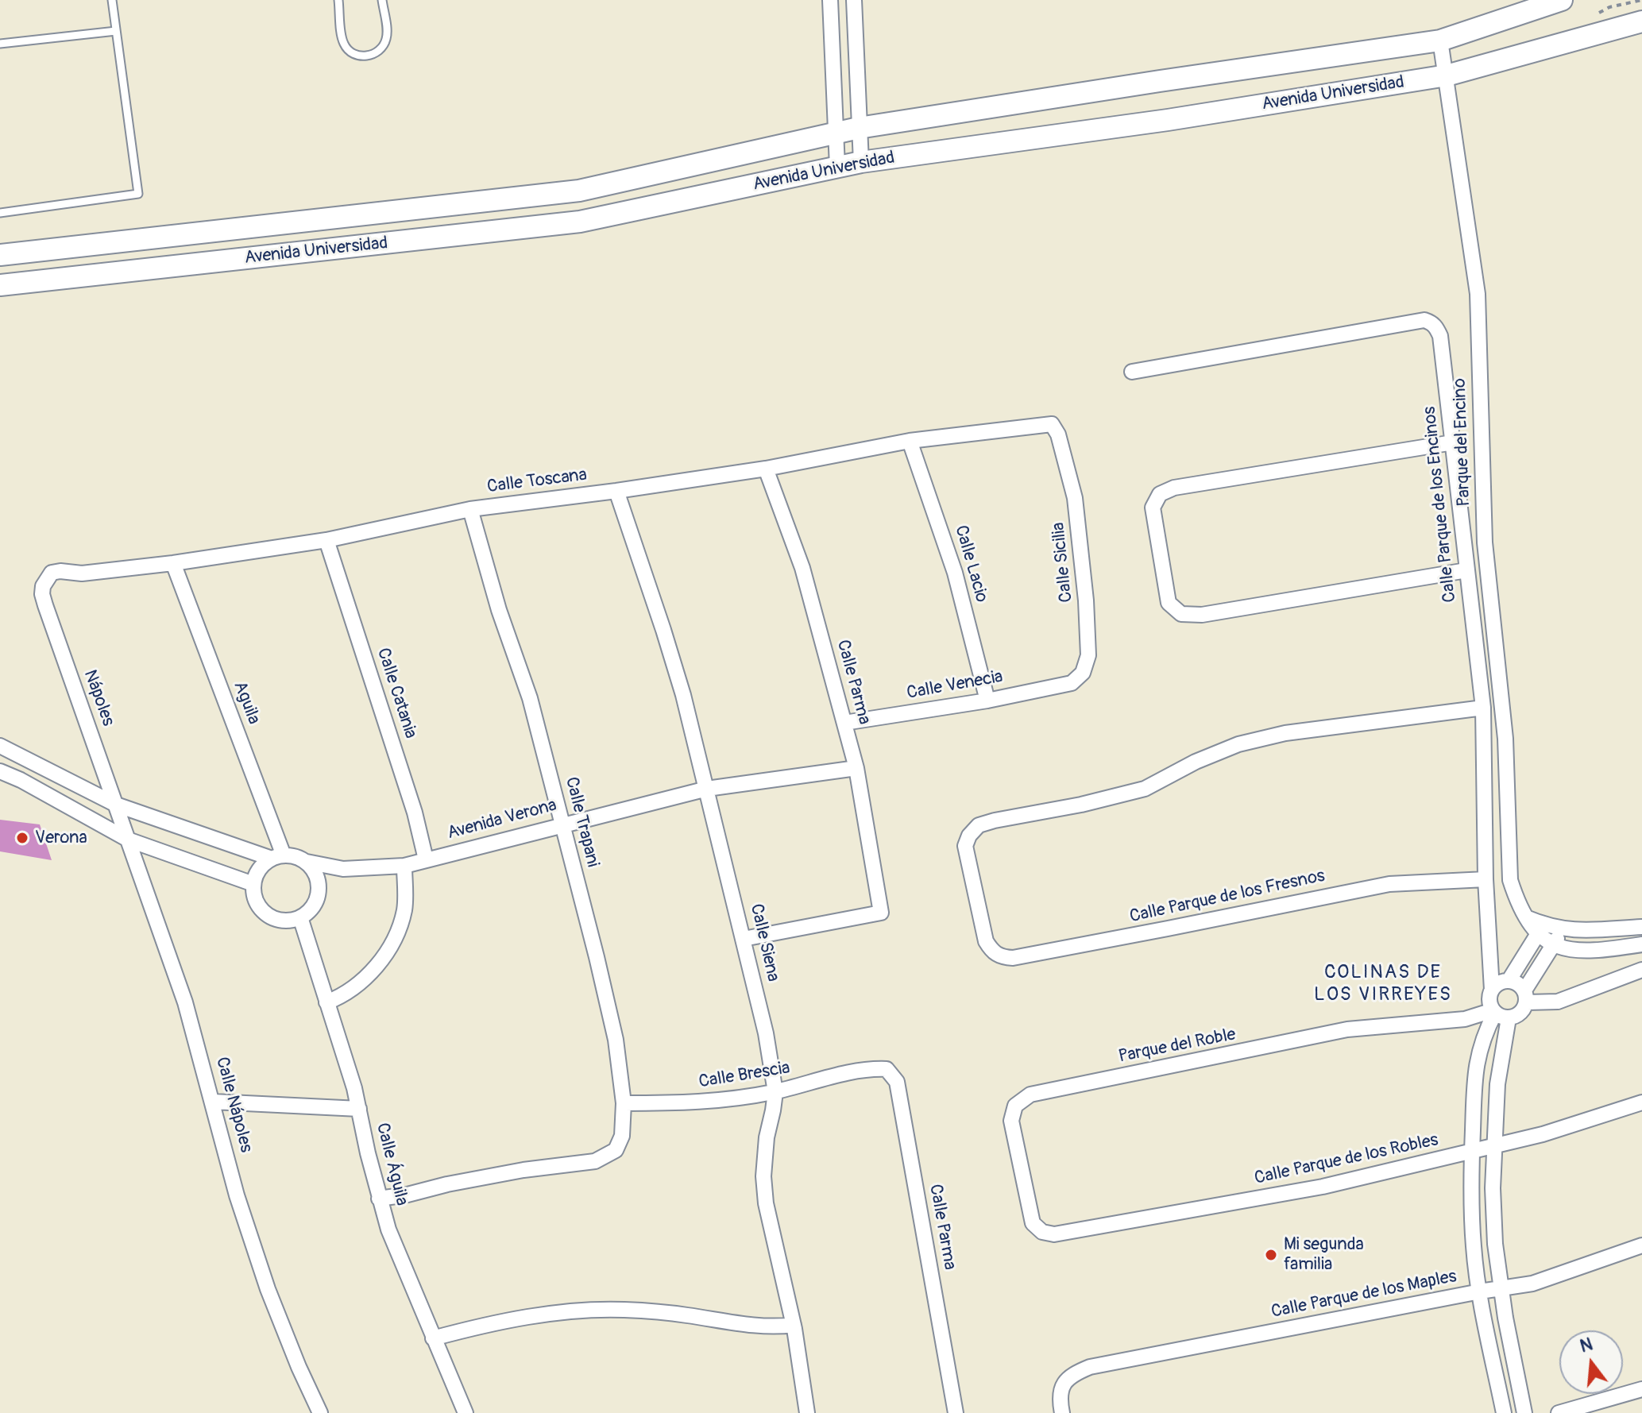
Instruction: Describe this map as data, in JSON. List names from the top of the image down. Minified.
{"streets":{"main road":["Avenida Universidad"],"street":["Parque del Encino","Calle Toscana","Calle Parque de los Encinos","Calle Sicilia","Calle Lacio","Calle Parma","Calle Venecia","Calle Catania","Nápoles","Aguila","Avenida Verona","Calle Trapani","Calle Parque de los Fresnos","Calle Siena","Parque del Roble","Calle Brescia","Calle Nápoles","Calle Parque de los Robles","Calle Águila","Calle Parque de los Maples"]},"crossings":[["Avenida Universidad","Parque del Encino"],["Calle Toscana","Calle Sicilia"],["Calle Toscana","Calle Lacio"],["Calle Toscana","Calle Parma"],["Calle Toscana","Calle Catania"],["Calle Toscana","Nápoles"],["Calle Toscana","Aguila"],["Calle Toscana","Calle Trapani"],["Calle Toscana","Calle Siena"],["Calle Parque de los Encinos","Calle Parque de los Fresnos"],["Calle Parque de los Encinos","Parque del Roble"],["Calle Sicilia","Calle Venecia"],["Calle Lacio","Calle Venecia"],["Calle Parma","Calle Venecia"],["Calle Parma","Avenida Verona"],["Calle Parma","Calle Siena"],["Calle Parma","Calle Brescia"],["Calle Catania","Avenida Verona"],["Nápoles","Calle Nápoles"],["Aguila","Avenida Verona"],["Aguila","Calle Águila"],["Avenida Verona","Calle Trapani"],["Avenida Verona","Calle Siena"],["Avenida Verona","Calle Águila"],["Calle Trapani","Calle Brescia"],["Calle Trapani","Calle Águila"],["Calle Siena","Calle Brescia"],["Parque del Roble","Calle Parque de los Robles"]],"districts":["COLINAS DE LOS VIRREYES"],"places":["Verona","Mi segunda familia"],"north":"top"}
